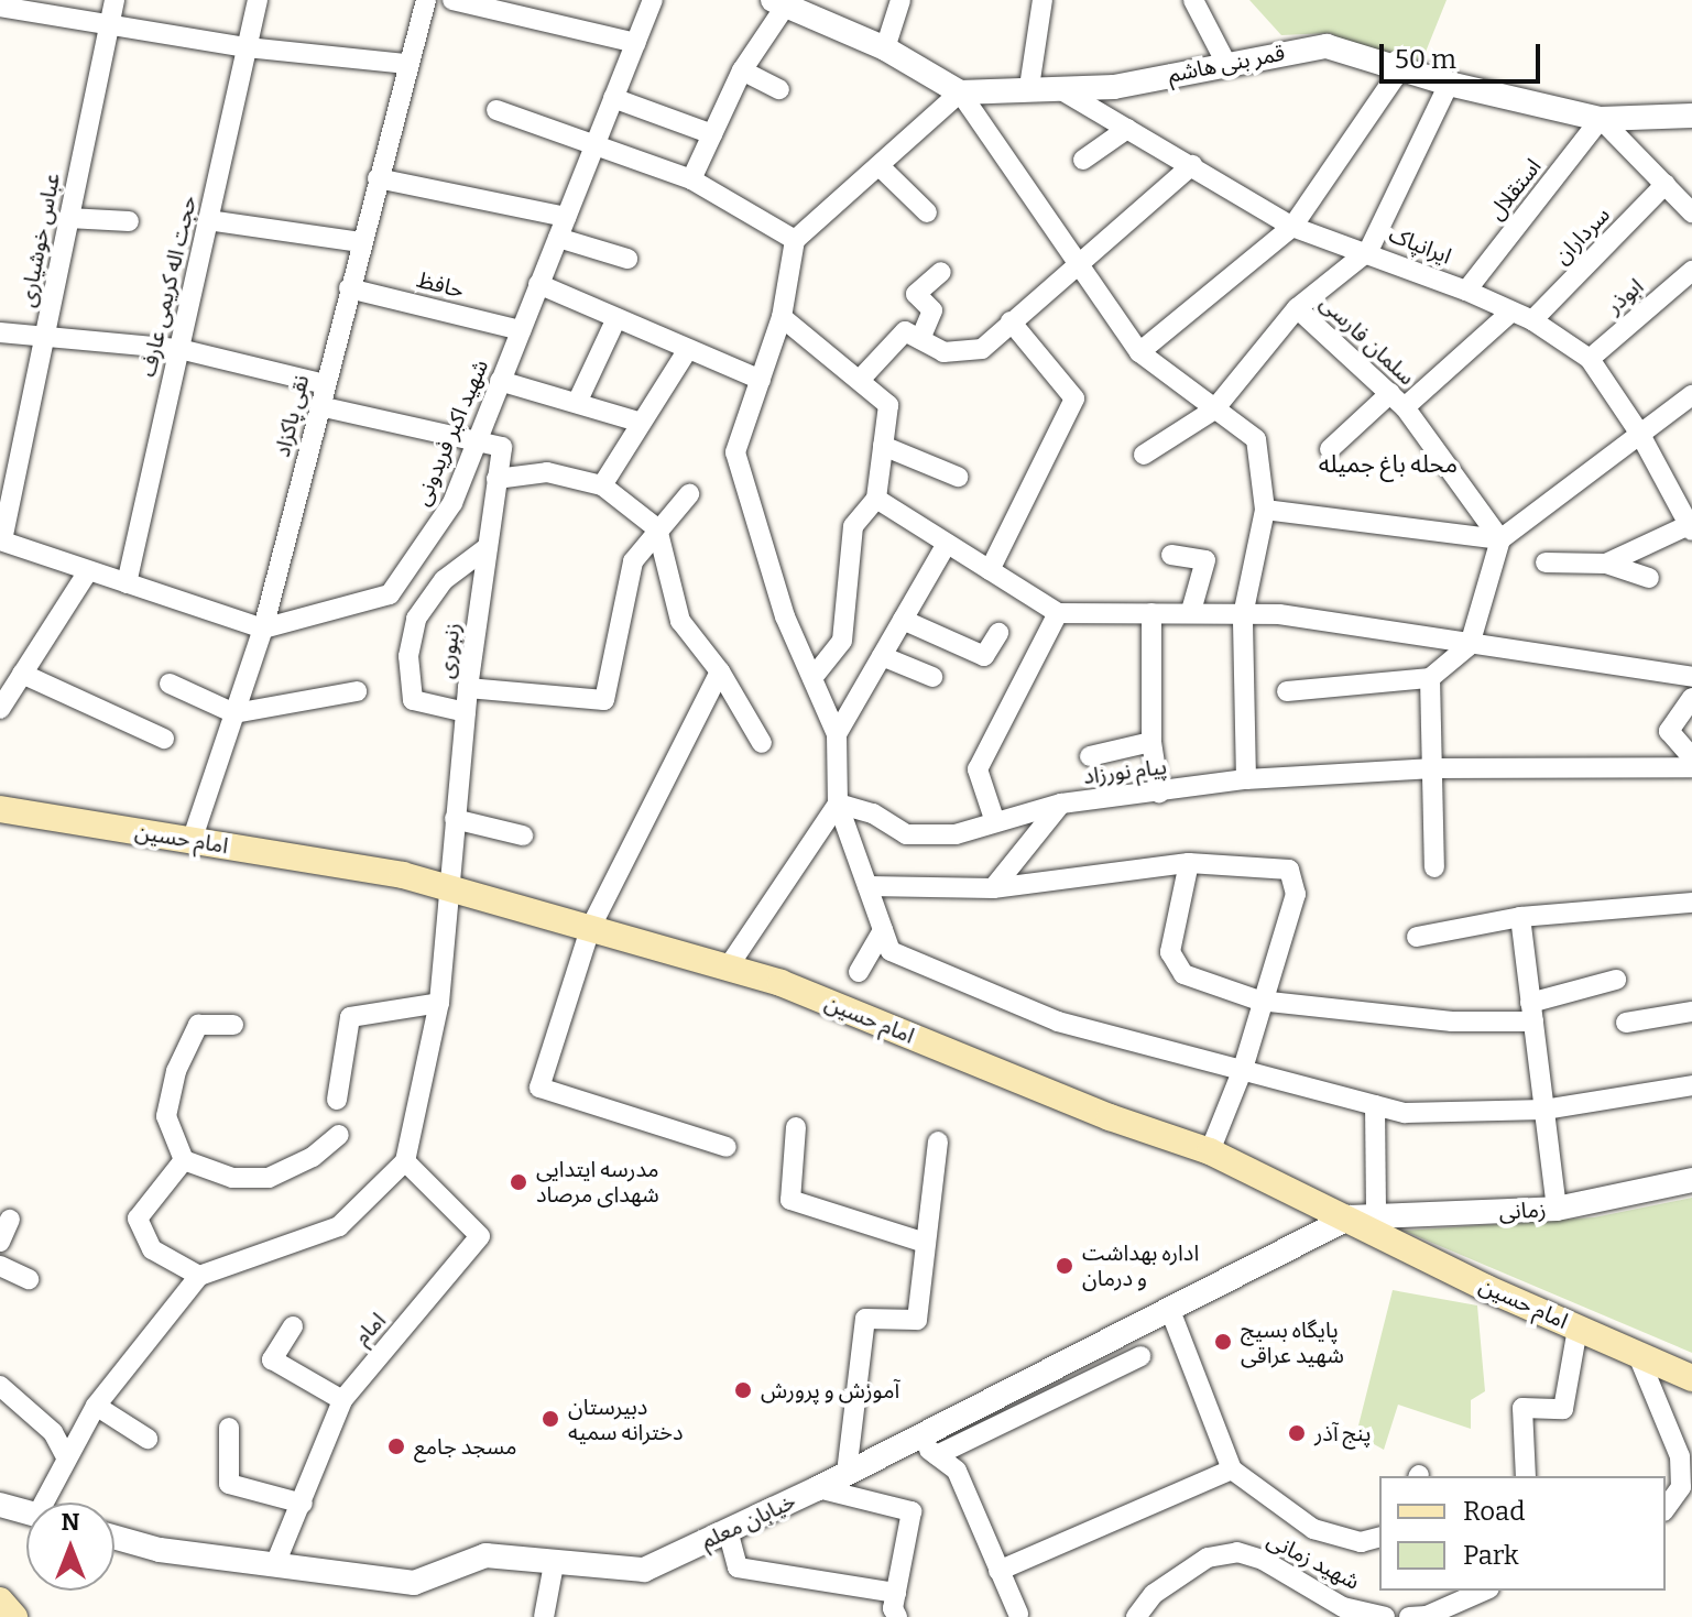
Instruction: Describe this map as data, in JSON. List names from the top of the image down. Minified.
{"streets":{"main road":["امام حسین"],"street":["قمر بنی هاشم","استقلال","سرداران","عباس خوشیاری","ایرانپاک","حافظ","حجت اله کریمی عارف","ابوذر","سلمان فارسی","نقی پاکزاد","شهید اکبر فریدونی","زنبوری","پیام نورزاد","زمانی","امام","خیابان معلم","شهید زمانی"]},"crossings":[["قمر بنی هاشم","استقلال"],["قمر بنی هاشم","ایرانپاک"],["استقلال","ایرانپاک"],["سرداران","ایرانپاک"],["ایرانپاک","ابوذر"],["ایرانپاک","سلمان فارسی"],["حافظ","نقی پاکزاد"],["حافظ","شهید اکبر فریدونی"],["نقی پاکزاد","شهید اکبر فریدونی"],["نقی پاکزاد","امام حسین"],["شهید اکبر فریدونی","زنبوری"],["زنبوری","امام حسین"],["زنبوری","امام"],["امام حسین","زمانی"],["امام حسین","خیابان معلم"],["زمانی","خیابان معلم"],["امام","خیابان معلم"]],"districts":["محله باغ‌ جمیله"],"places":["مدرسه ایتدایی شهدای مرصاد","اداره بهداشت و درمان","پایگاه بسیج شهید عراقی","آموزش و پرورش","دبیرستان دخترانه سمیه","پنج آذر","مسجد جامع"],"legend":["Road","Park"],"scale_bar":"50 m","north":"top"}
